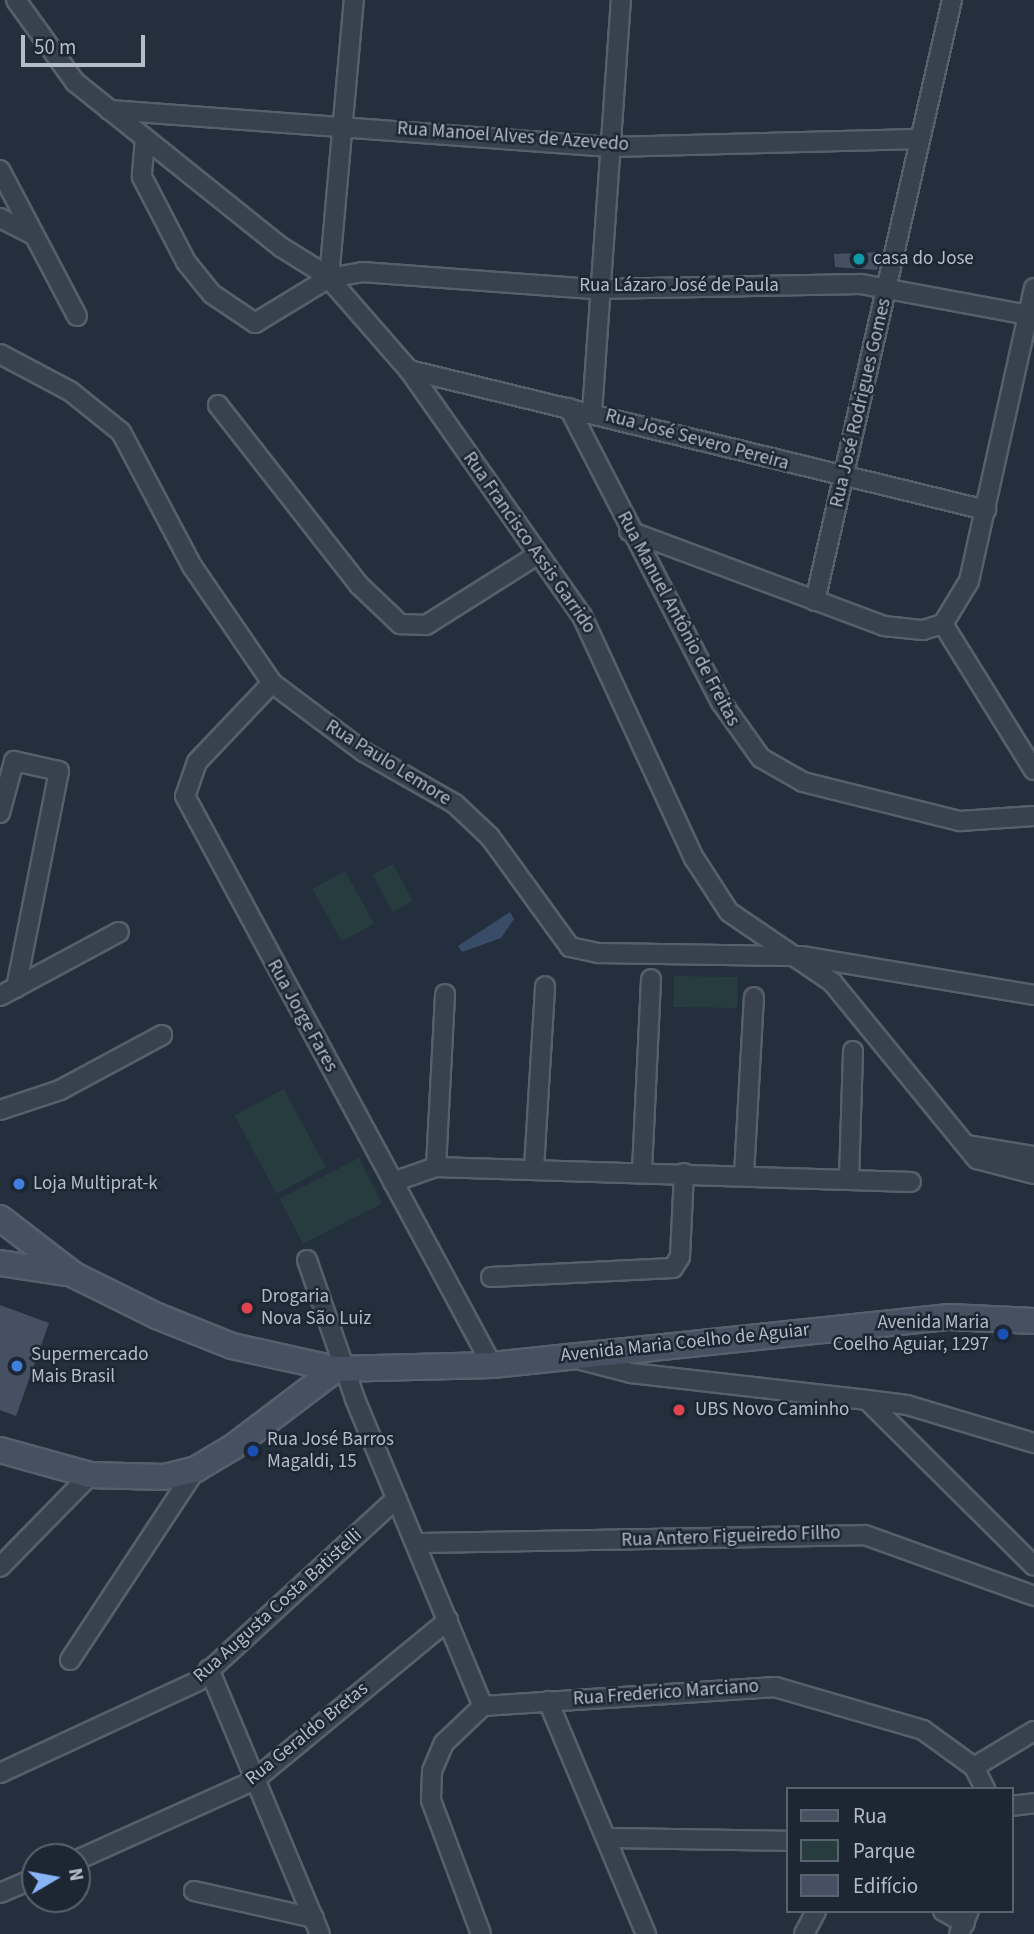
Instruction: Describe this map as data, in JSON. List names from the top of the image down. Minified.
{"streets":{"main road":["Avenida Maria Coelho de Aguiar"],"street":["Rua Manoel Alves de Azevedo","Rua Lázaro José de Paula","Rua José Rodrigues Gomes","Rua José Severo Pereira","Rua Francisco Assis Garrido","Rua Manuel Antônio de Freitas","Rua Paulo Lemore","Rua Jorge Fares","Rua Antero Figueiredo Filho","Rua Augusta Costa Batistelli","Rua Frederico Marciano","Rua Geraldo Bretas"]},"crossings":[["Rua Manoel Alves de Azevedo","Rua José Rodrigues Gomes"],["Rua Manoel Alves de Azevedo","Rua Francisco Assis Garrido"],["Rua Lázaro José de Paula","Rua José Rodrigues Gomes"],["Rua Lázaro José de Paula","Rua Francisco Assis Garrido"],["Rua José Rodrigues Gomes","Rua José Severo Pereira"],["Rua José Severo Pereira","Rua Francisco Assis Garrido"],["Rua José Severo Pereira","Rua Manuel Antônio de Freitas"],["Rua Francisco Assis Garrido","Rua Paulo Lemore"],["Rua Paulo Lemore","Rua Jorge Fares"],["Rua Jorge Fares","Avenida Maria Coelho de Aguiar"]],"places":["casa do Jose","Loja Multiprat-k","Drogaria Nova São Luiz","Avenida Maria Coelho Aguiar, 1297","Supermercado Mais Brasil","UBS Novo Caminho","Rua José Barros Magaldi, 15"],"legend":["Rua","Parque","Edifício"],"scale_bar":"50 m","north":"right"}
